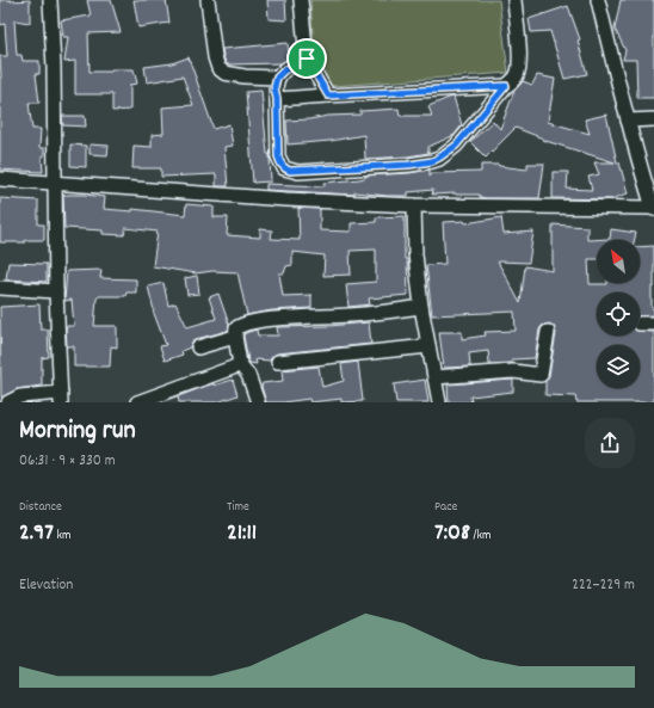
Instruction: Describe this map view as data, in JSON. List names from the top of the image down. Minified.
{"north":"top left","page":{"heading":["Morning run","06:31 · 9 × 330 m"],"stats":[["Distance","2.97 km"],["Time","21:11"],["Pace","7:08 /km"]],"chart":["Elevation","222–229 m"]}}
